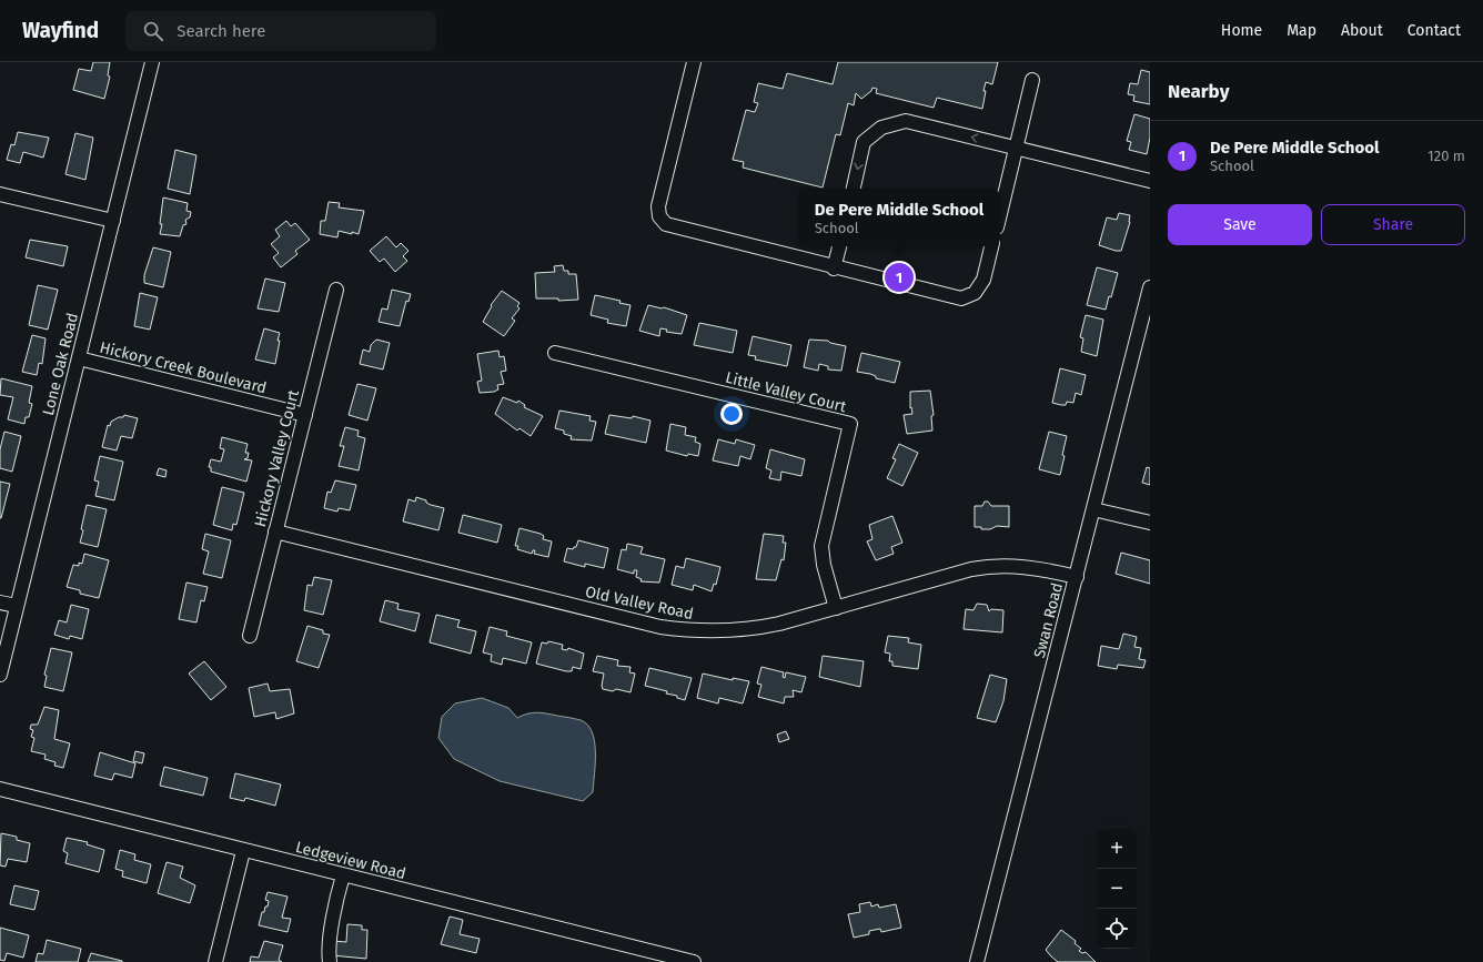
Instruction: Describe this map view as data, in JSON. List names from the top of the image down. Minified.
{"streets":{"street":["Lone Oak Road","Hickory Creek Boulevard","Little Valley Court","Hickory Valley Court","Old Valley Road","Swan Road","Ledgeview Road"]},"crossings":[["Lone Oak Road","Hickory Creek Boulevard"],["Hickory Creek Boulevard","Hickory Valley Court"],["Little Valley Court","Old Valley Road"],["Hickory Valley Court","Old Valley Road"],["Old Valley Road","Swan Road"]],"page":{"header":"Wayfind","search":"Search here","nav":["Home","Map","About","Contact"],"heading":"Nearby","list":[{"mark":"1","name":"De Pere Middle School","note":"School","value":"120 m"}],"popup":["De Pere Middle School","School"],"buttons":["Save","Share"],"pins":"1","map_buttons":["+","−"]}}
